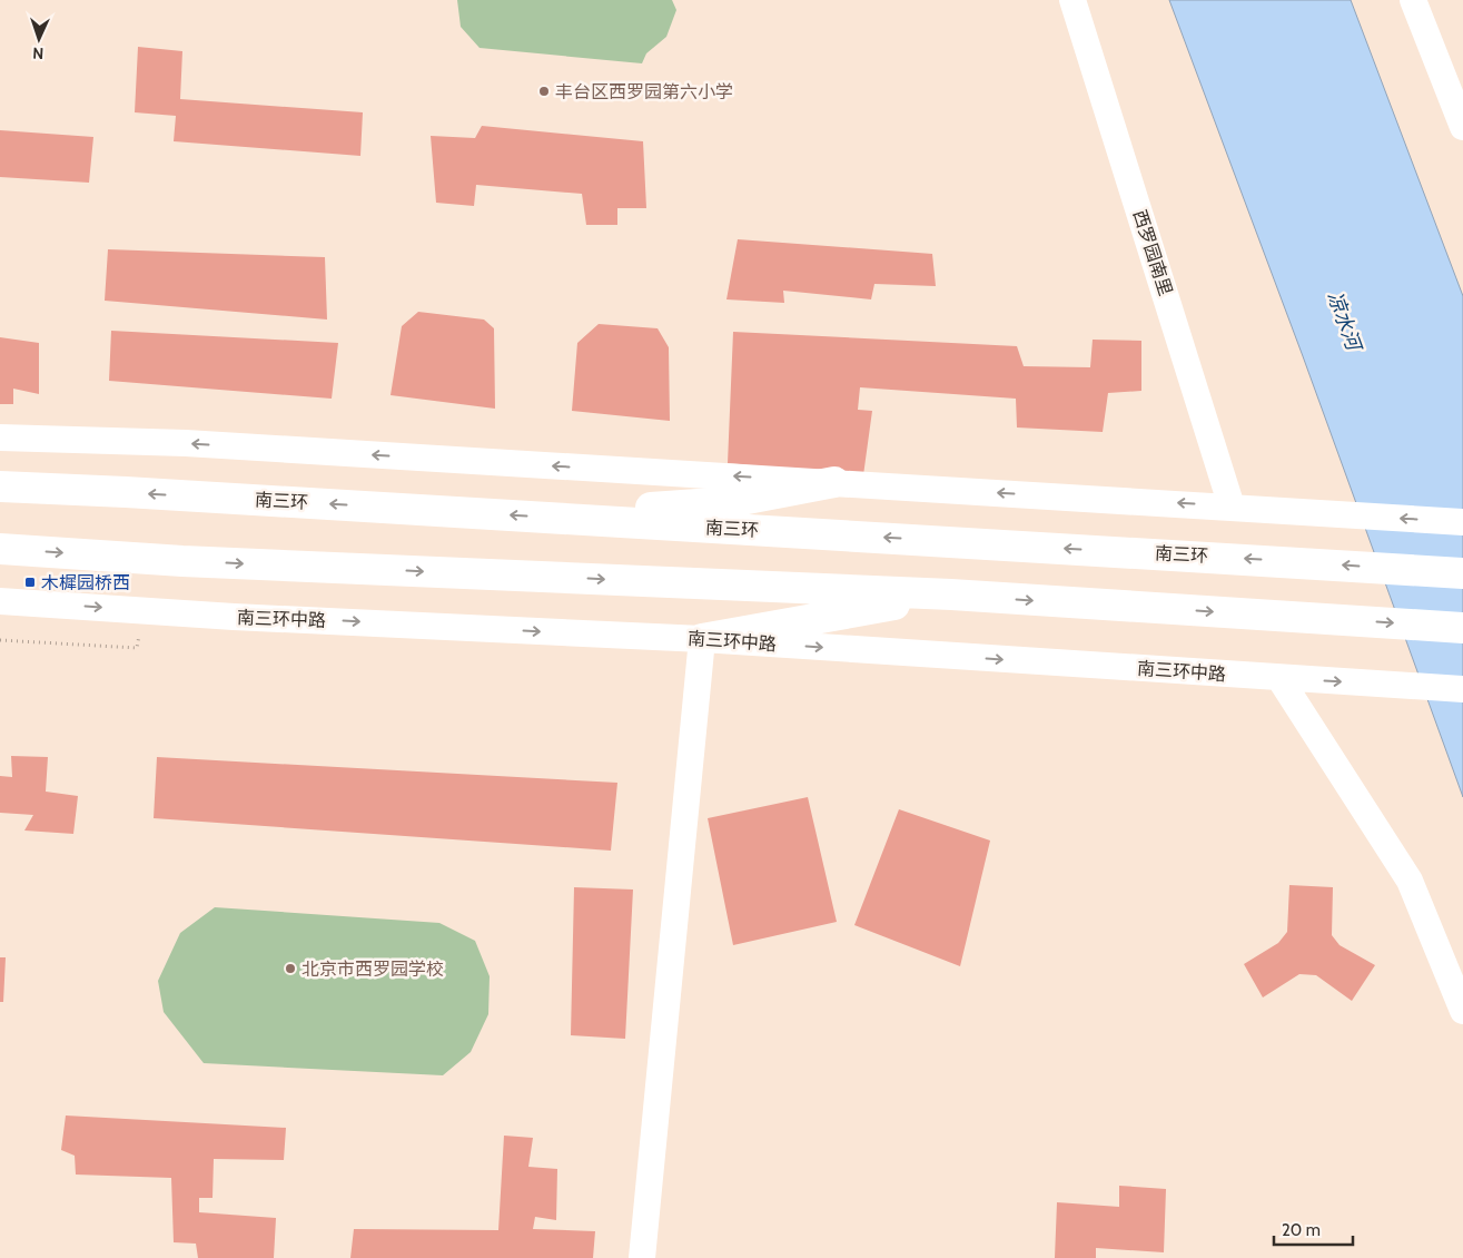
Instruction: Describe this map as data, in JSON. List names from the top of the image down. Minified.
{"streets":{"highway":["南三环"],"street":["西罗园南里","南三环中路"]},"water":["凉水河"],"places":{"other":["丰台区西罗园第六小学","北京市西罗园学校"],"transit":["木樨园桥西"]},"scale_bar":"20 m","north":"bottom"}
